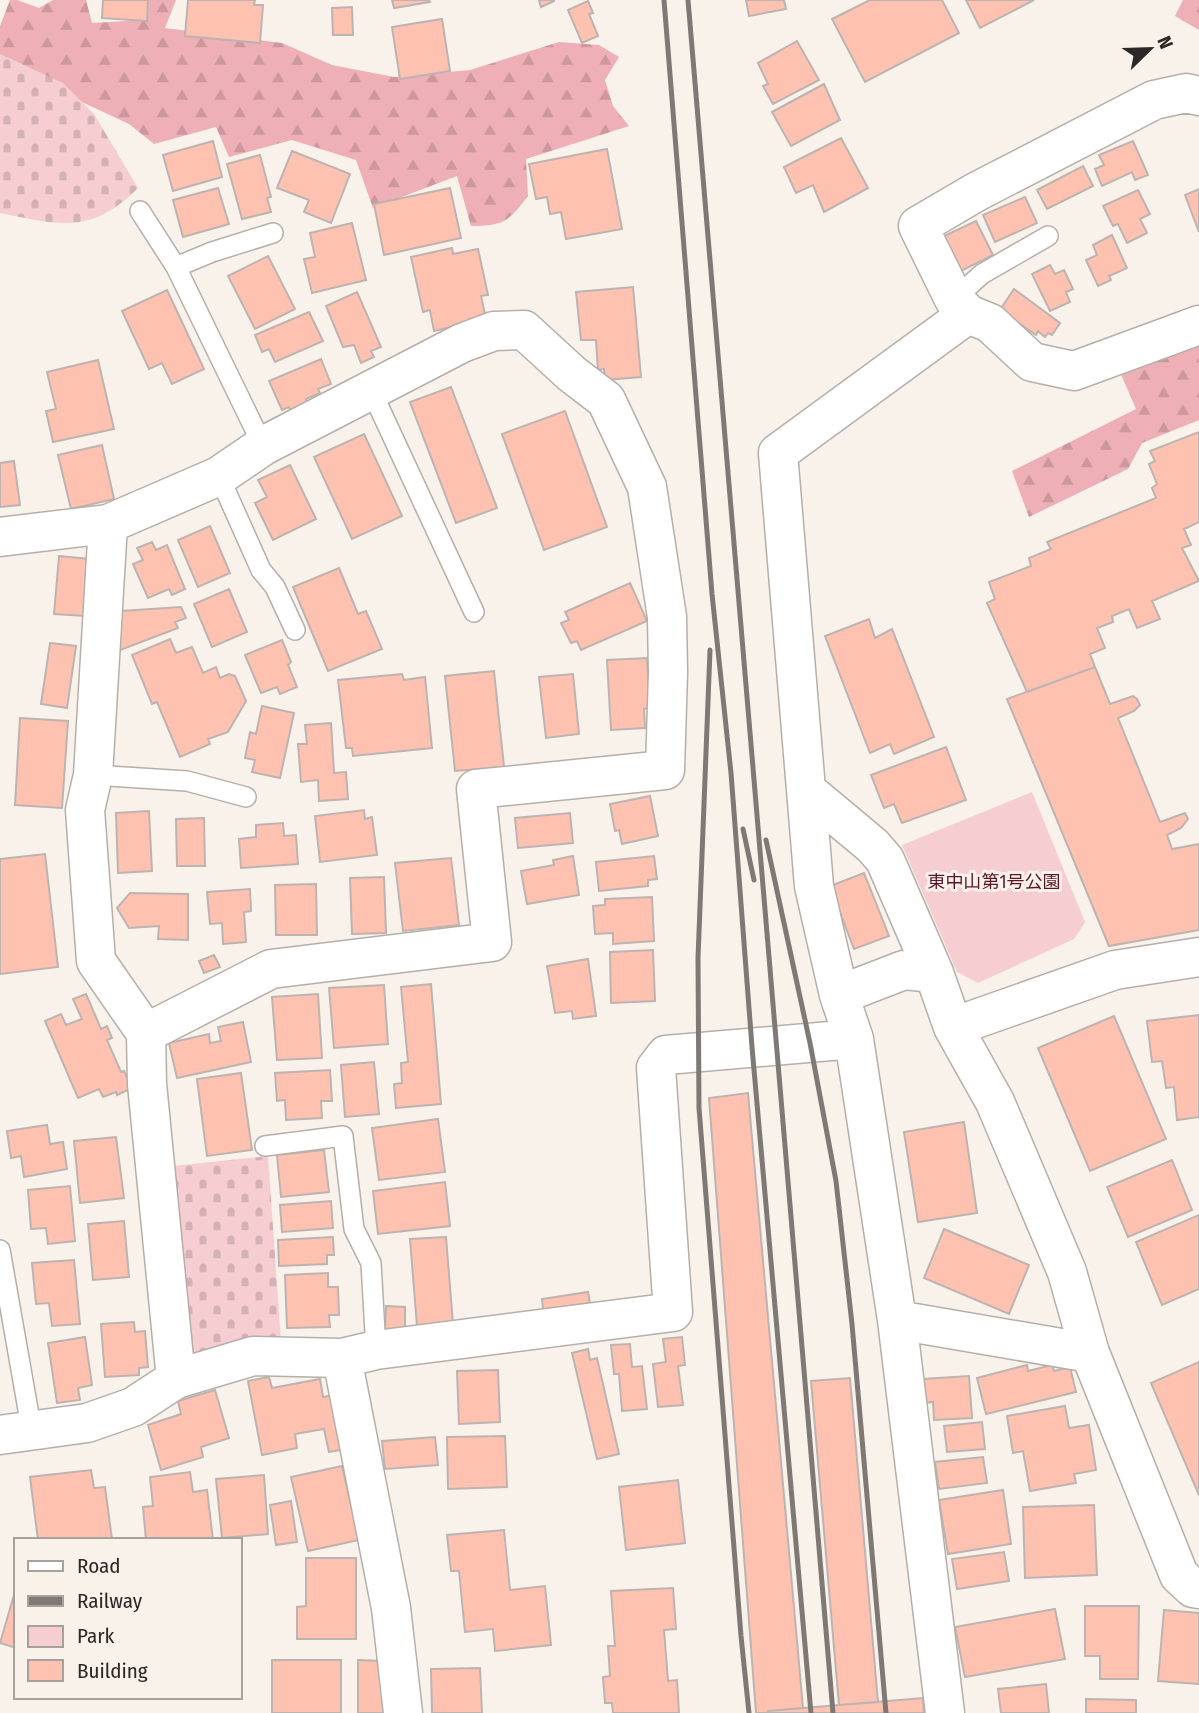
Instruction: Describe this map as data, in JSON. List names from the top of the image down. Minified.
{"parks":["東中山第1号公園"],"legend":["Road","Railway","Park","Building"],"north":"top right"}
